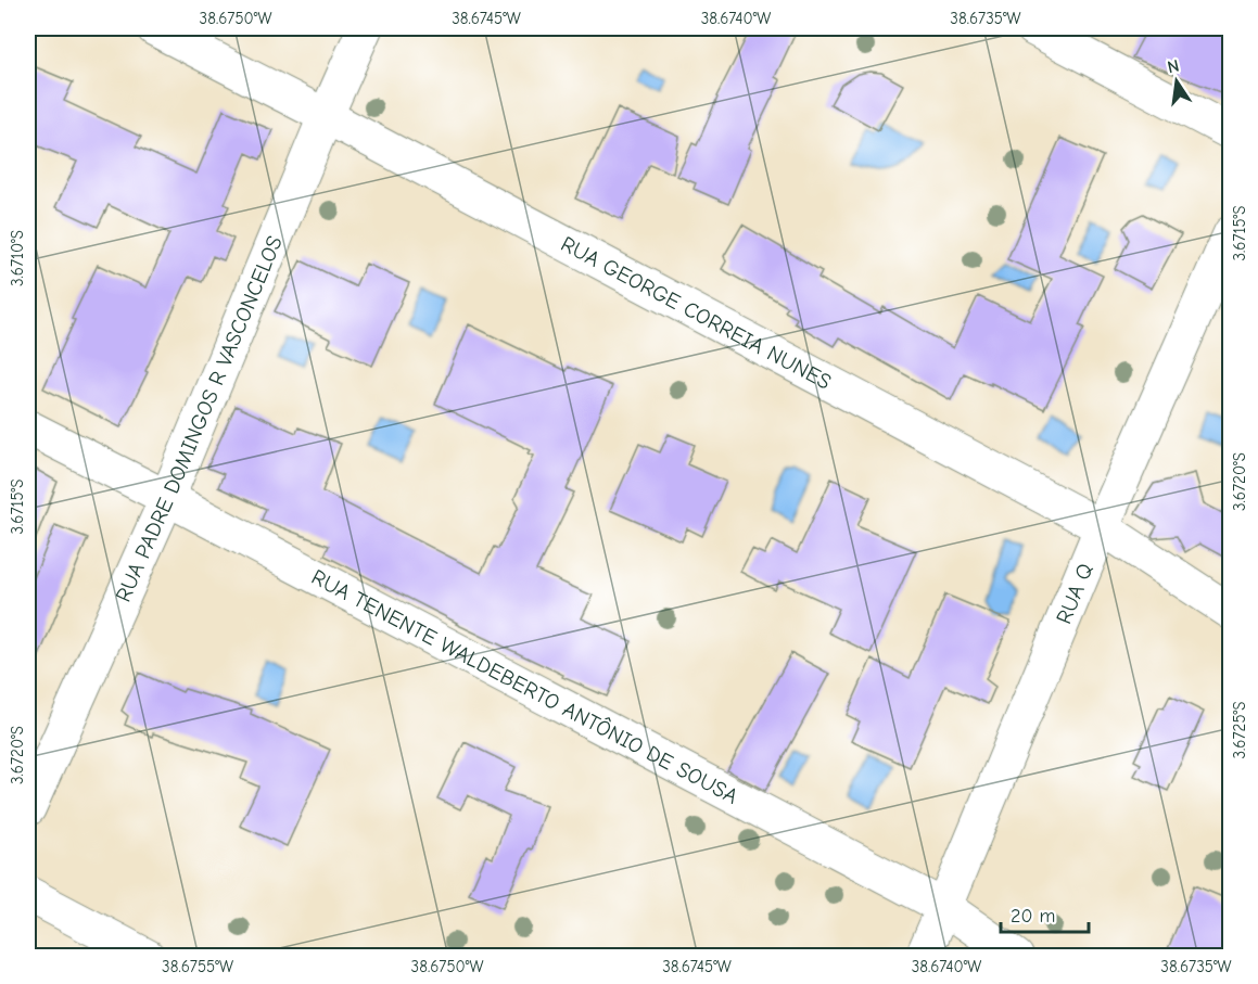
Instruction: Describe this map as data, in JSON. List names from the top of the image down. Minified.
{"streets":{"street":["RUA GEORGE CORREIA NUNES","RUA PADRE DOMINGOS R VASCONCELOS","RUA Q","RUA TENENTE WALDEBERTO ANTÔNIO DE SOUSA"]},"crossings":[["RUA GEORGE CORREIA NUNES","RUA PADRE DOMINGOS R VASCONCELOS"],["RUA GEORGE CORREIA NUNES","RUA Q"],["RUA PADRE DOMINGOS R VASCONCELOS","RUA TENENTE WALDEBERTO ANTÔNIO DE SOUSA"],["RUA Q","RUA TENENTE WALDEBERTO ANTÔNIO DE SOUSA"]],"scale_bar":"20 m","north":"top","coordinates":["38.6750°W","38.6745°W","38.6740°W","38.6735°W","3.6715°S","3.6710°S","3.6720°S","3.6725°S","38.6755°W"]}
